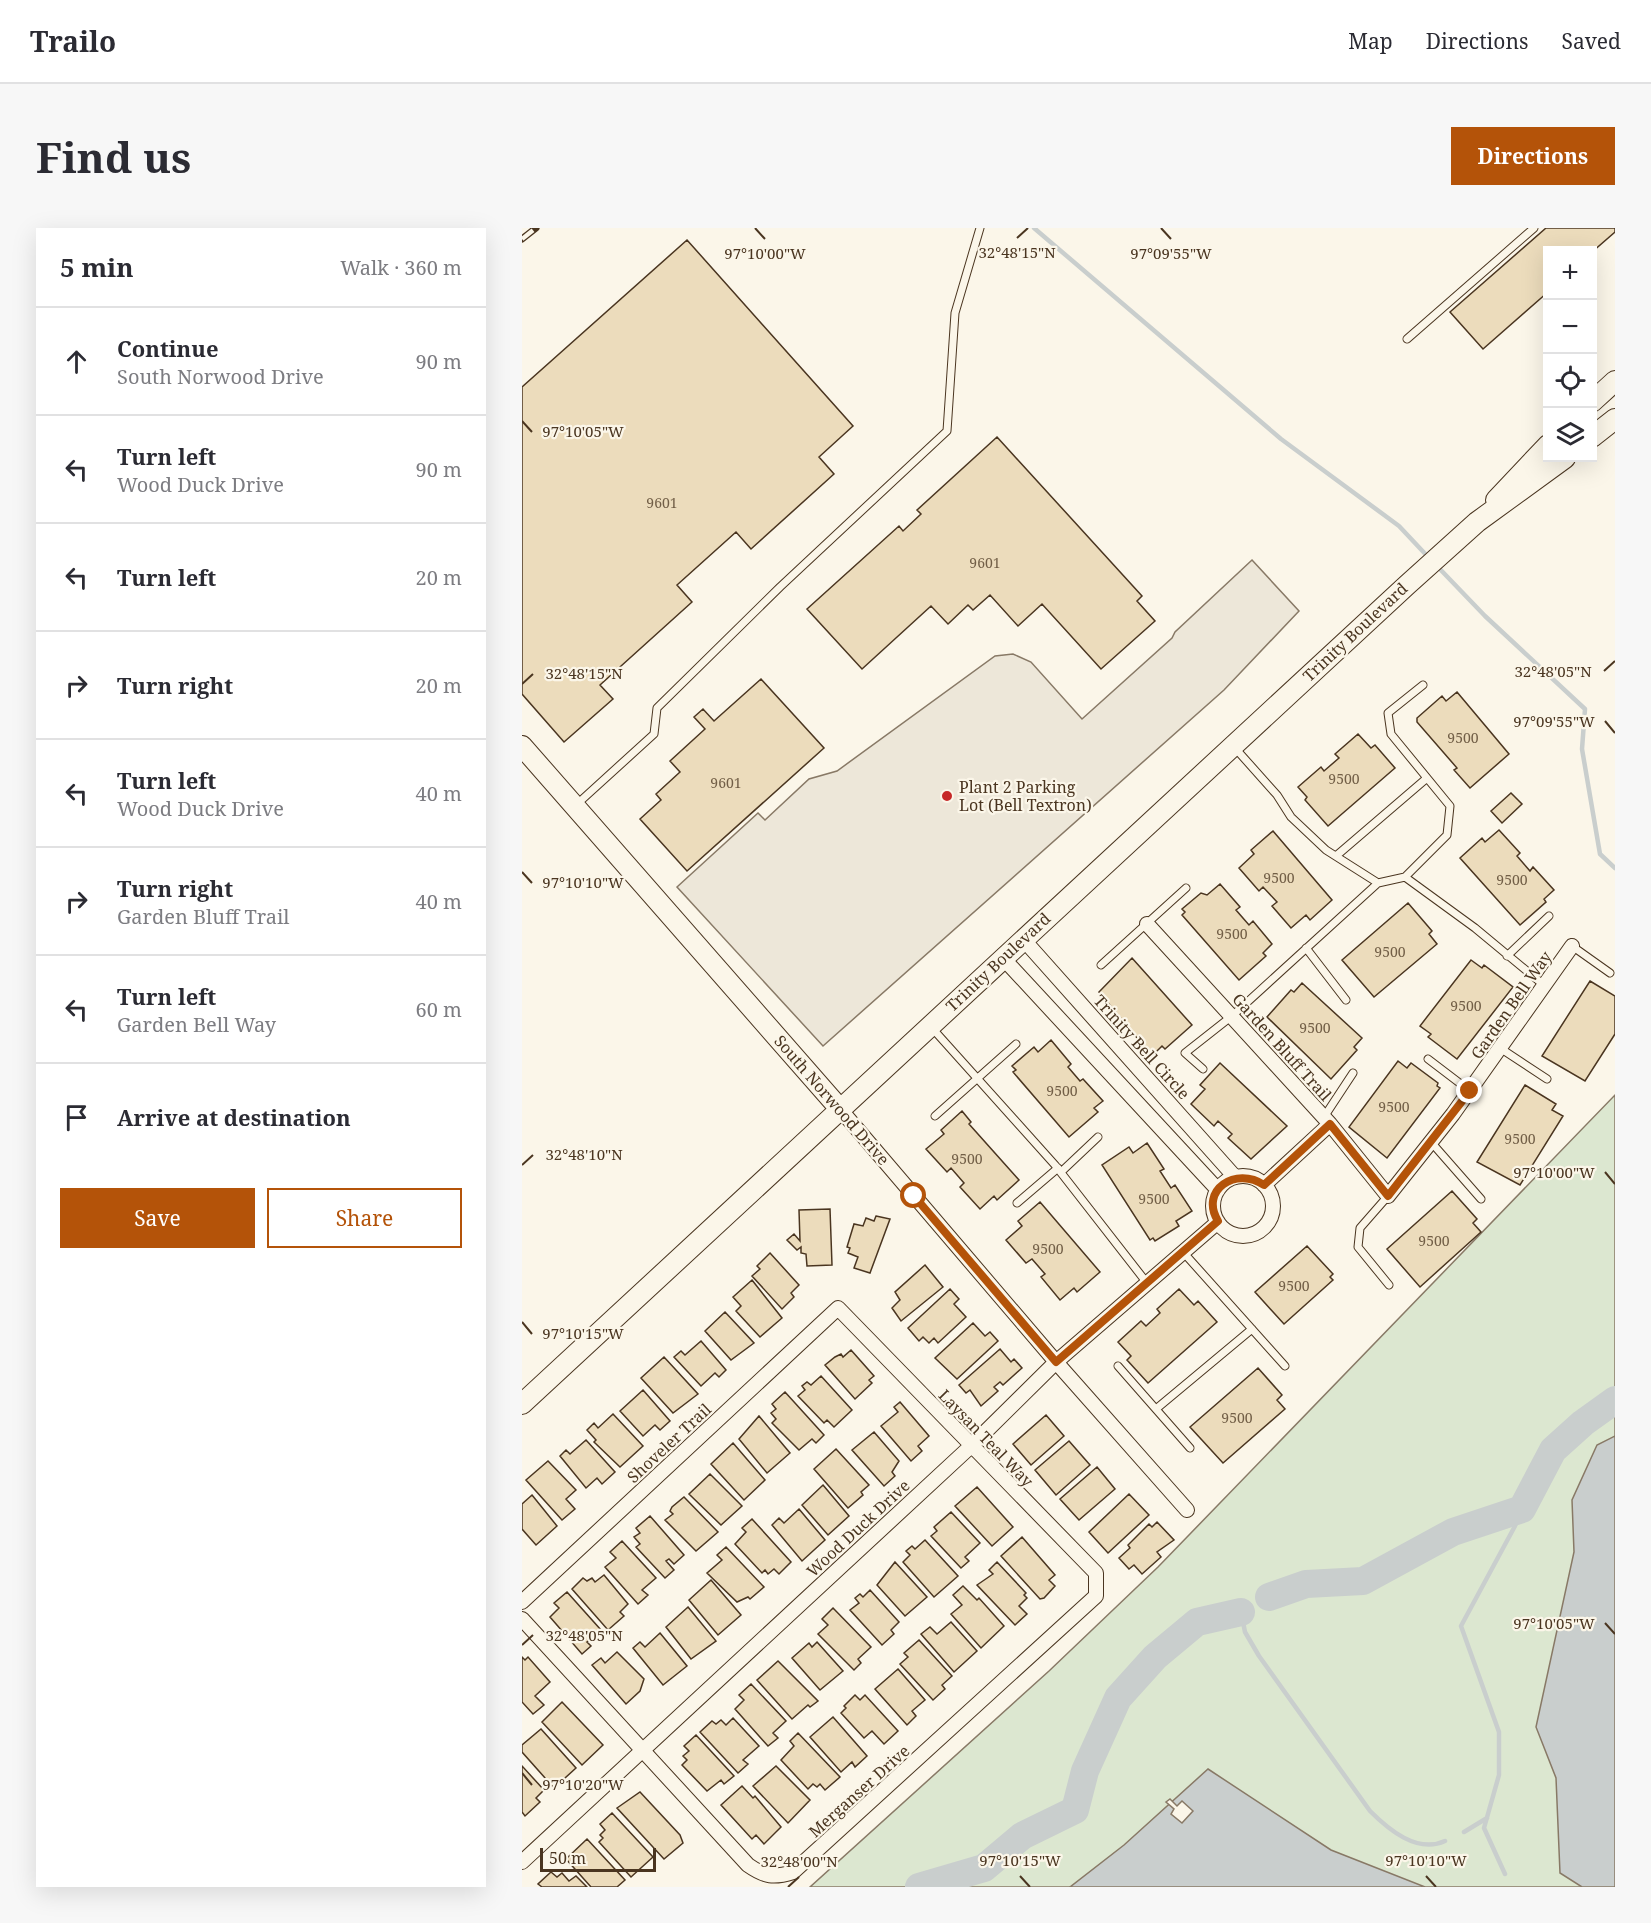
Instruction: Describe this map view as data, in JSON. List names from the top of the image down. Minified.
{"streets":{"main road":["Trinity Boulevard","South Norwood Drive"],"street":["Garden Bell Way","Trinity Bell Circle","Garden Bluff Trail","Laysan Teal Way","Shoveler Trail","Wood Duck Drive","Merganser Drive"]},"crossings":[["Trinity Boulevard","Trinity Bell Circle"],["Trinity Boulevard","South Norwood Drive"],["Garden Bell Way","Garden Bluff Trail"],["Trinity Bell Circle","Wood Duck Drive"],["South Norwood Drive","Wood Duck Drive"],["Laysan Teal Way","Shoveler Trail"],["Laysan Teal Way","Wood Duck Drive"],["Laysan Teal Way","Merganser Drive"],["Wood Duck Drive","Merganser Drive"]],"places":["Plant 2 Parking Lot (Bell Textron)"],"house_numbers":["9601","9601","9500","9500","9601","9500","9500","9500","9500","9500","9500","9500","9500","9500","9500","9500","9500","9500","9500","9500"],"scale_bar":"50 m","page":{"header":"Trailo","nav":["Map","Directions","Saved"],"buttons":["Directions",["Save","Share"]],"title":"Find us","heading":["5 min","Walk · 360 m"],"map_buttons":["+","−"],"list":[["Continue","South Norwood Drive","90 m"],["Turn left","Wood Duck Drive","90 m"],["Turn left","20 m"],["Turn right","20 m"],["Turn left","Wood Duck Drive","40 m"],["Turn right","Garden Bluff Trail","40 m"],["Turn left","Garden Bell Way","60 m"],"Arrive at destination"],"scale":"50 m"},"coordinates":["32°48'15\"N","97°10'00\"W","97°09'55\"W","97°10'05\"W","32°48'05\"N","97°10'10\"W","32°48'10\"N","97°10'15\"W","97°10'20\"W","32°48'00\"N"]}
